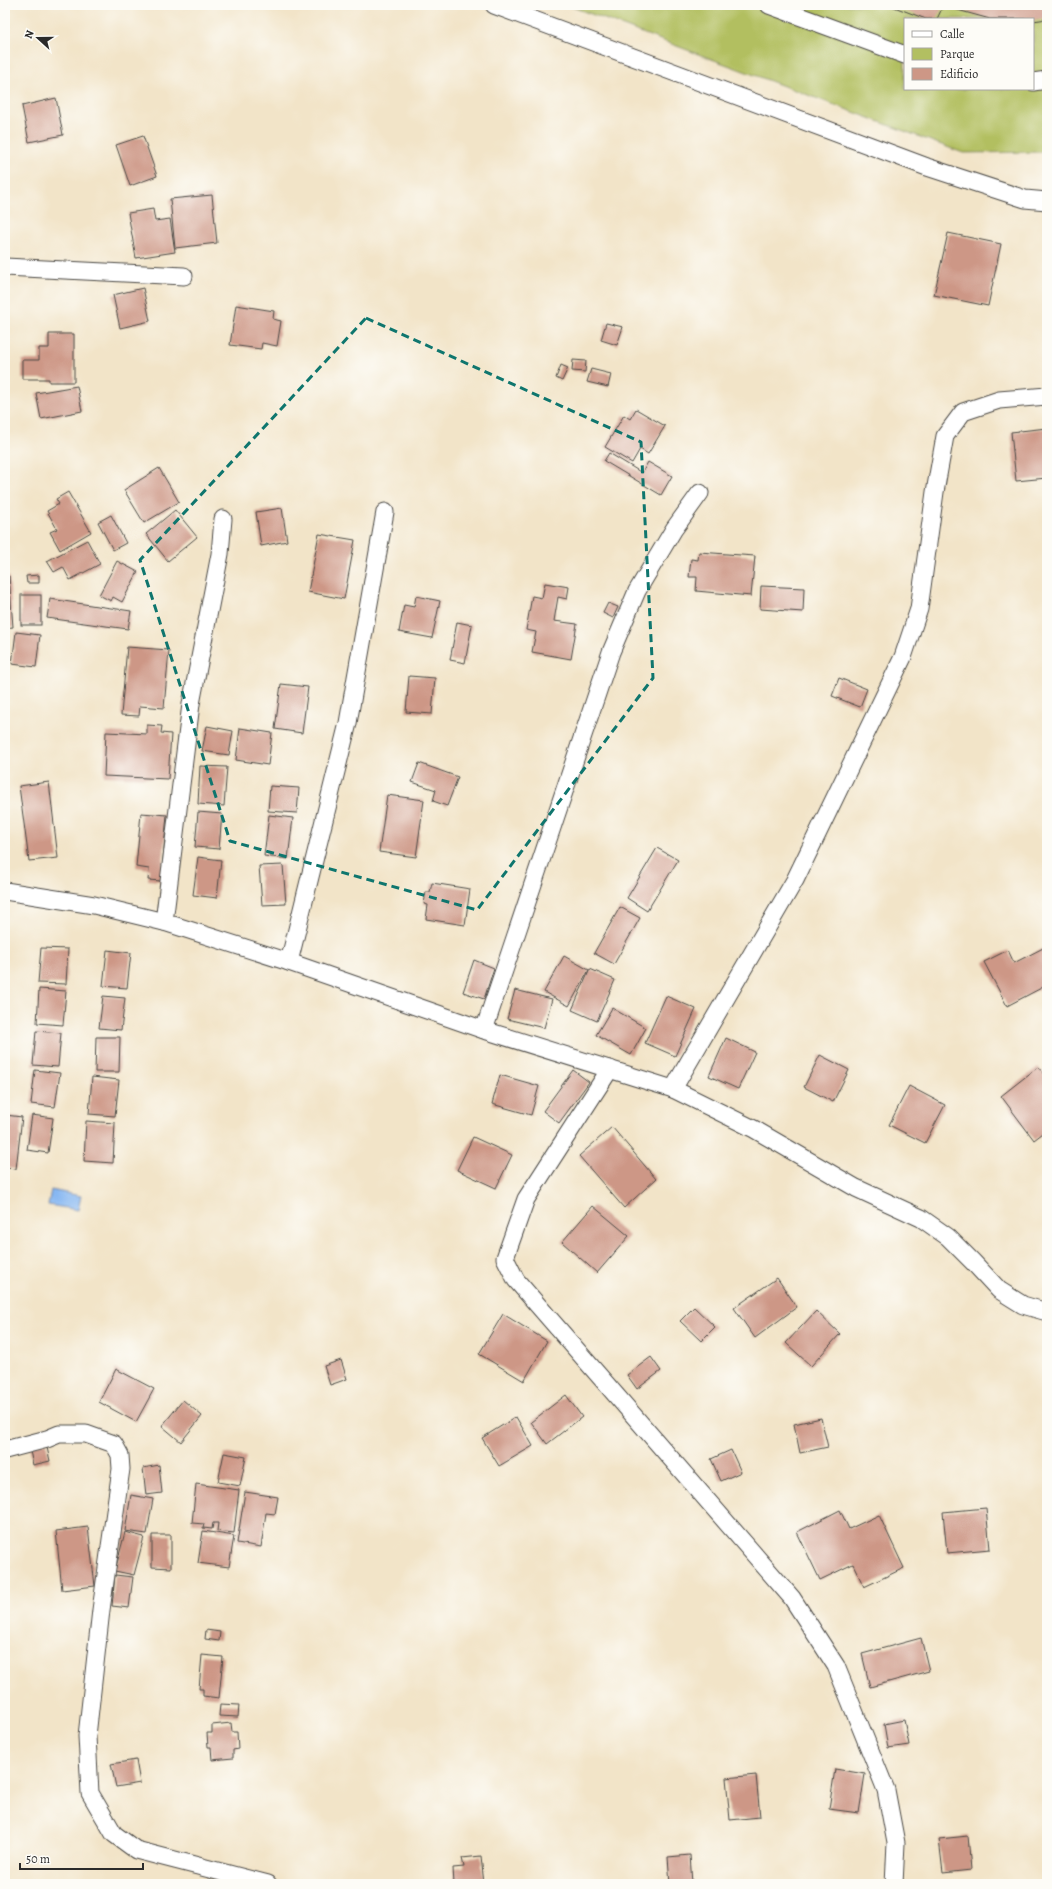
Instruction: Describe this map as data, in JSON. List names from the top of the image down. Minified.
{"legend":["Calle","Parque","Edificio"],"scale_bar":"50 m","north":"left"}
